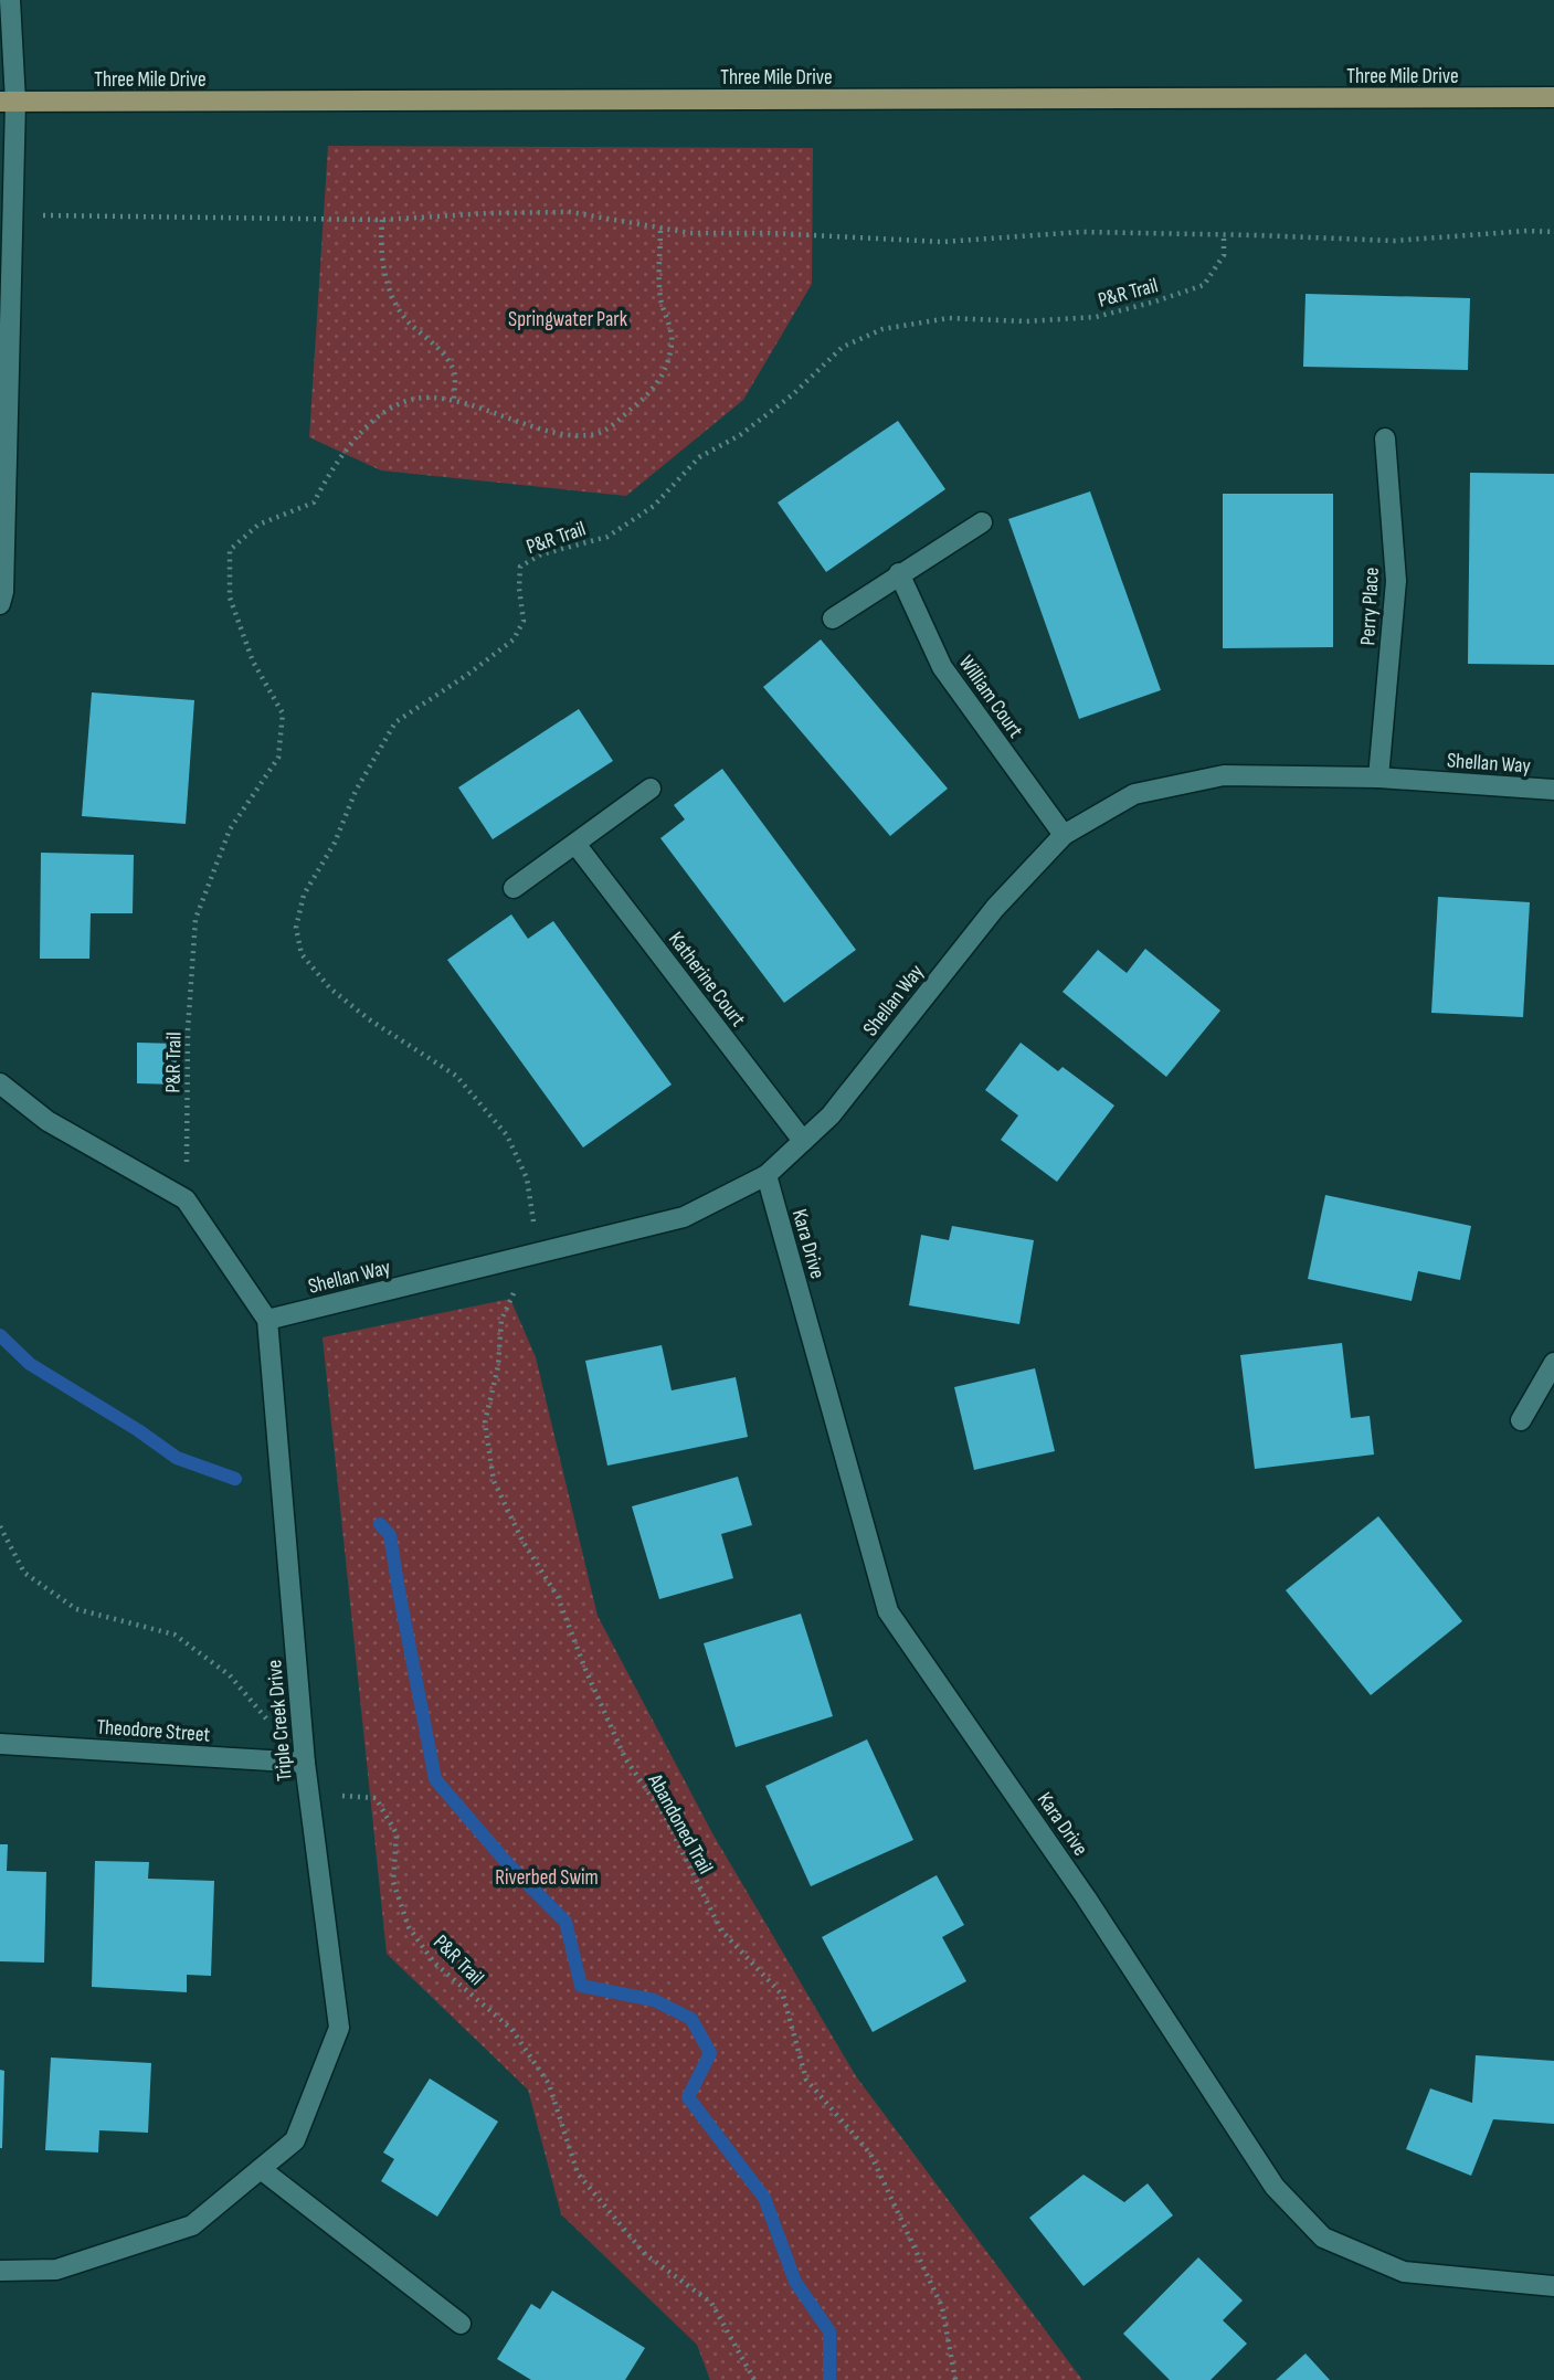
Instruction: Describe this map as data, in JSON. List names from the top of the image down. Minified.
{"streets":{"main road":["Three Mile Drive"],"street":["Perry Place","William Court","Shellan Way","Katherine Court","Kara Drive","Triple Creek Drive","Theodore Street"],"path":["P&R Trail","Abandoned Trail"]},"crossings":[["P&R Trail","Shellan Way"],["P&R Trail","Triple Creek Drive"],["P&R Trail","Abandoned Trail"],["Perry Place","Shellan Way"],["William Court","Shellan Way"],["Shellan Way","Katherine Court"],["Shellan Way","Kara Drive"],["Shellan Way","Triple Creek Drive"],["Shellan Way","Abandoned Trail"],["Triple Creek Drive","Theodore Street"]],"parks":["Springwater Park","Riverbed Swim"]}
